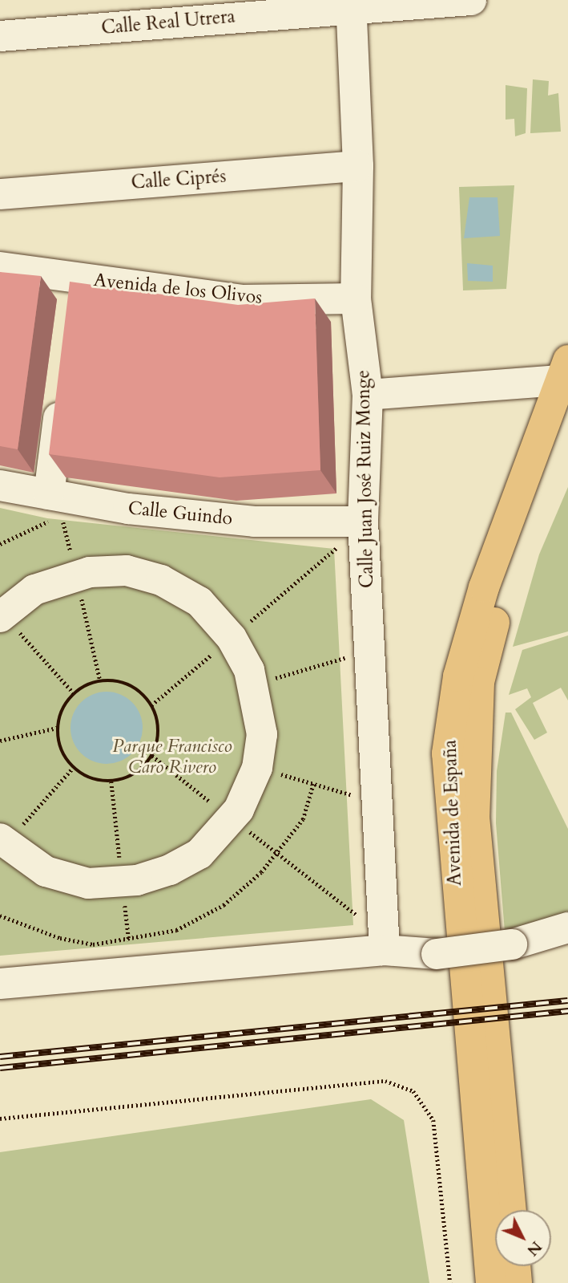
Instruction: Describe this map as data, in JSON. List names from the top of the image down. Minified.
{"streets":{"main road":["Avenida de España"],"street":["Calle Real Utrera","Calle Ciprés","Avenida de los Olivos","Calle Juan José Ruiz Monge","Calle Guindo"]},"crossings":[["Calle Real Utrera","Calle Juan José Ruiz Monge"],["Calle Ciprés","Calle Juan José Ruiz Monge"],["Avenida de los Olivos","Calle Juan José Ruiz Monge"],["Calle Juan José Ruiz Monge","Calle Guindo"]],"parks":["Parque Francisco Caro Rivero"],"north":"bottom right"}
